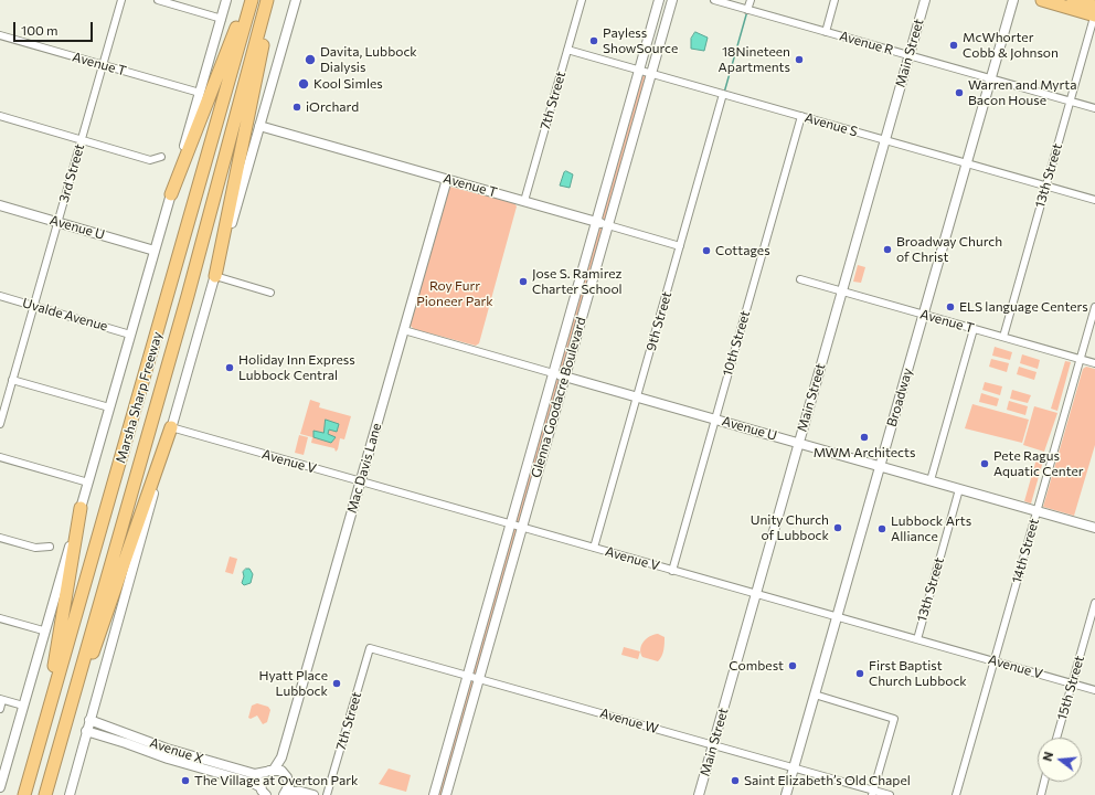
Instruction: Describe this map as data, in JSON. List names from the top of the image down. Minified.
{"streets":{"highway":["Marsha Sharp Freeway"],"street":["Avenue R","Main Street","Avenue T","7th Street","Avenue S","3rd Street","13th Street","Avenue U","Uvalde Avenue","9th Street","10th Street","Glenna Goodacre Boulevard","Broadway","Avenue V","Mac Davis Lane","14th Street","15th Street","Avenue W","Avenue X"]},"crossings":[["Avenue R","Main Street"],["Avenue R","13th Street"],["Avenue R","Broadway"],["Main Street","Avenue T"],["Main Street","Avenue S"],["Main Street","Avenue U"],["Main Street","Avenue V"],["Main Street","Avenue W"],["Avenue T","7th Street"],["Avenue T","3rd Street"],["Avenue T","13th Street"],["Avenue T","9th Street"],["Avenue T","Marsha Sharp Freeway"],["Avenue T","Glenna Goodacre Boulevard"],["Avenue T","Broadway"],["Avenue T","Mac Davis Lane"],["Avenue T","14th Street"],["7th Street","Avenue S"],["7th Street","Avenue W"],["Avenue S","13th Street"],["Avenue S","9th Street"],["Avenue S","10th Street"],["Avenue S","Glenna Goodacre Boulevard"],["Avenue S","Broadway"],["3rd Street","Avenue U"],["3rd Street","Uvalde Avenue"],["13th Street","Avenue U"],["13th Street","Avenue V"],["Avenue U","9th Street"],["Avenue U","10th Street"],["Avenue U","Marsha Sharp Freeway"],["Avenue U","Glenna Goodacre Boulevard"],["Avenue U","Broadway"],["Avenue U","Mac Davis Lane"],["Avenue U","14th Street"],["Uvalde Avenue","Marsha Sharp Freeway"],["9th Street","Avenue V"],["10th Street","Avenue V"],["Glenna Goodacre Boulevard","Avenue V"],["Glenna Goodacre Boulevard","Avenue W"],["Broadway","Avenue V"],["Broadway","Avenue W"],["Avenue V","Mac Davis Lane"],["Avenue V","14th Street"],["Avenue V","15th Street"]],"parks":["Roy Furr Pioneer Park"],"places":["Payless ShowSource","McWhorter Cobb & Johnson","Davita, Lubbock Dialysis","18Nineteen Apartments","Kool Simles","Warren and Myrta Bacon House","iOrchard","Broadway Church of Christ","Cottages","Jose S. Ramirez Charter School","ELS language Centers","Holiday Inn Express Lubbock Central","MWM Architects","Pete Ragus Aquatic Center","Unity Church of Lubbock","Lubbock Arts Alliance","Combest","First Baptist Church Lubbock","Hyatt Place Lubbock","The Village at Overton Park","Saint Elizabeth’s Old Chapel"],"scale_bar":"100 m","north":"left"}
